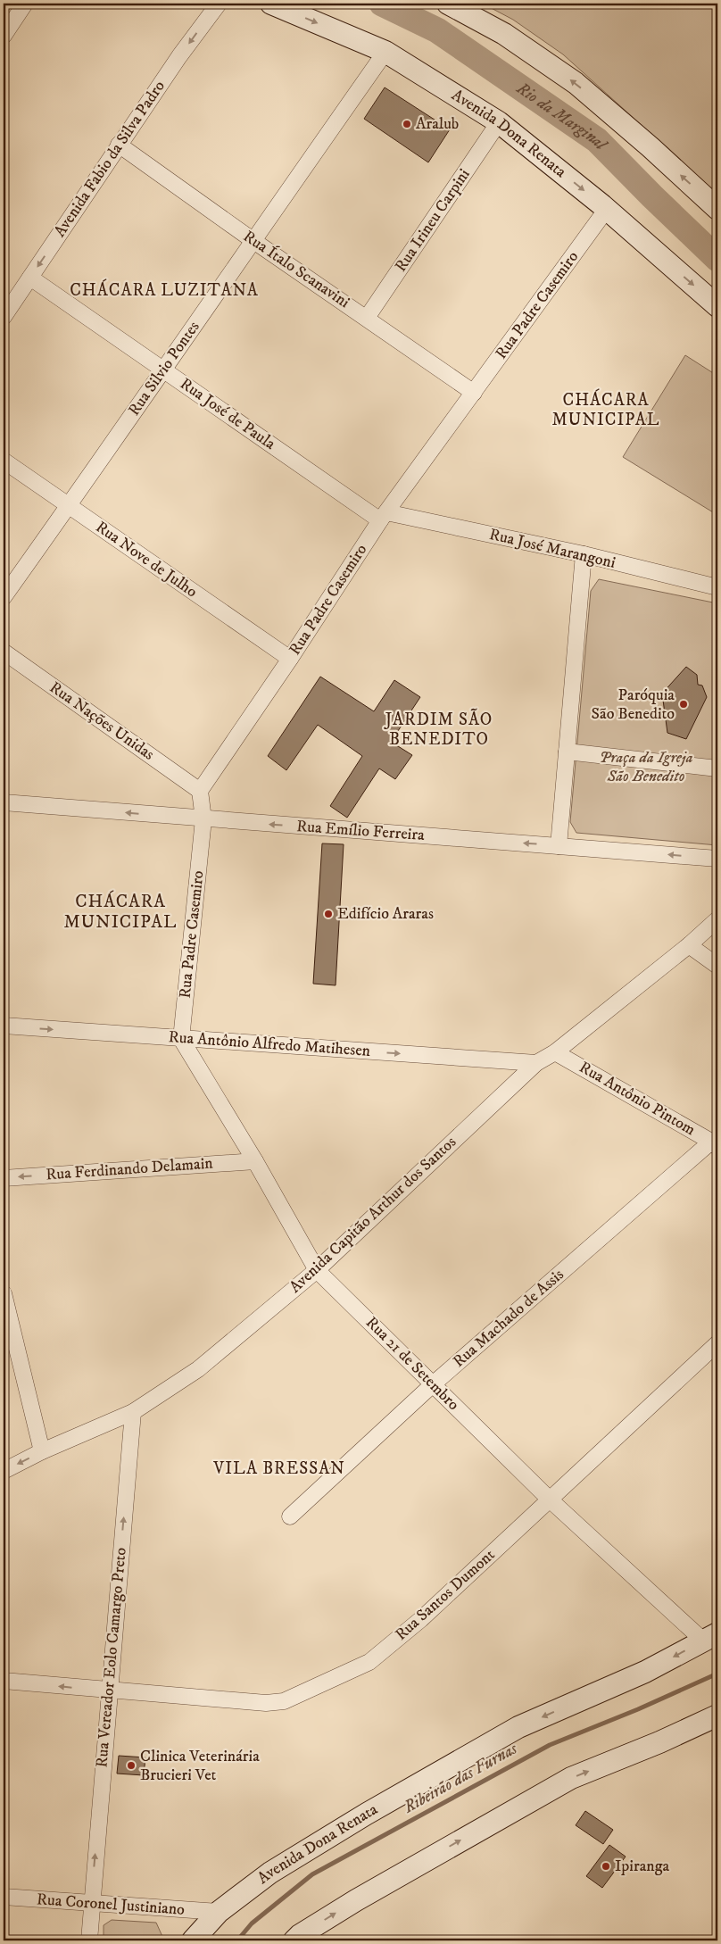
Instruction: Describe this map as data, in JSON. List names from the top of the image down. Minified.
{"streets":{"main road":["Avenida Dona Renata"],"street":["Avenida Fabio da Silva Padro","Rua Irineu Carpini","Rua Ítalo Scanavini","Rua Padre Casemiro","Rua Silvio Pontes","Rua José de Paula","Rua José Marangoni","Rua Nove de Julho","Rua Nações Unidas","Rua Emílio Ferreira","Rua Antônio Alfredo Matihesen","Rua Antônio Pintom","Rua Ferdinando Delamain","Avenida Capitão Arthur dos Santos","Rua Machado de Assis","Rua 21 de Setembro","Rua Santos Dumont","Rua Vereador Eolo Camargo Preto","Rua Coronel Justiniano"]},"crossings":[["Avenida Dona Renata","Rua Irineu Carpini"],["Avenida Dona Renata","Rua Padre Casemiro"],["Avenida Dona Renata","Rua Silvio Pontes"],["Avenida Dona Renata","Rua 21 de Setembro"],["Avenida Dona Renata","Rua Coronel Justiniano"],["Avenida Fabio da Silva Padro","Rua Ítalo Scanavini"],["Avenida Fabio da Silva Padro","Rua José de Paula"],["Rua Irineu Carpini","Rua Ítalo Scanavini"],["Rua Ítalo Scanavini","Rua Padre Casemiro"],["Rua Ítalo Scanavini","Rua Silvio Pontes"],["Rua Padre Casemiro","Rua José de Paula"],["Rua Padre Casemiro","Rua José Marangoni"],["Rua Padre Casemiro","Rua Nove de Julho"],["Rua Padre Casemiro","Rua Nações Unidas"],["Rua Padre Casemiro","Rua Emílio Ferreira"],["Rua Padre Casemiro","Rua Antônio Alfredo Matihesen"],["Rua Padre Casemiro","Rua 21 de Setembro"],["Rua Silvio Pontes","Rua José de Paula"],["Rua Silvio Pontes","Rua Nove de Julho"],["Rua José de Paula","Rua José Marangoni"],["Rua Antônio Alfredo Matihesen","Avenida Capitão Arthur dos Santos"],["Rua Antônio Alfredo Matihesen","Rua 21 de Setembro"],["Rua Antônio Pintom","Avenida Capitão Arthur dos Santos"],["Rua Antônio Pintom","Rua Machado de Assis"],["Rua Ferdinando Delamain","Rua 21 de Setembro"],["Avenida Capitão Arthur dos Santos","Rua 21 de Setembro"],["Avenida Capitão Arthur dos Santos","Rua Vereador Eolo Camargo Preto"],["Rua Machado de Assis","Rua 21 de Setembro"],["Rua 21 de Setembro","Rua Santos Dumont"],["Rua Santos Dumont","Rua Vereador Eolo Camargo Preto"],["Rua Vereador Eolo Camargo Preto","Rua Coronel Justiniano"]],"one_way":["Avenida Fabio da Silva Padro","Rua Emílio Ferreira","Rua Antônio Alfredo Matihesen","Rua Ferdinando Delamain","Rua Vereador Eolo Camargo Preto"],"districts":["CHÁCARA LUZITANA","CHÁCARA MUNICIPAL","JARDIM SÃO BENEDITO","CHÁCARA MUNICIPAL","VILA BRESSAN"],"water":["Rio da Marginal","Ribeirão das Furnas"],"parks":["Praça da Igreja São Benedito"],"places":["Aralub","Paróquia São Benedito","Edifício Araras","Clinica Veterinária Brucieri Vet","Ipiranga"]}
